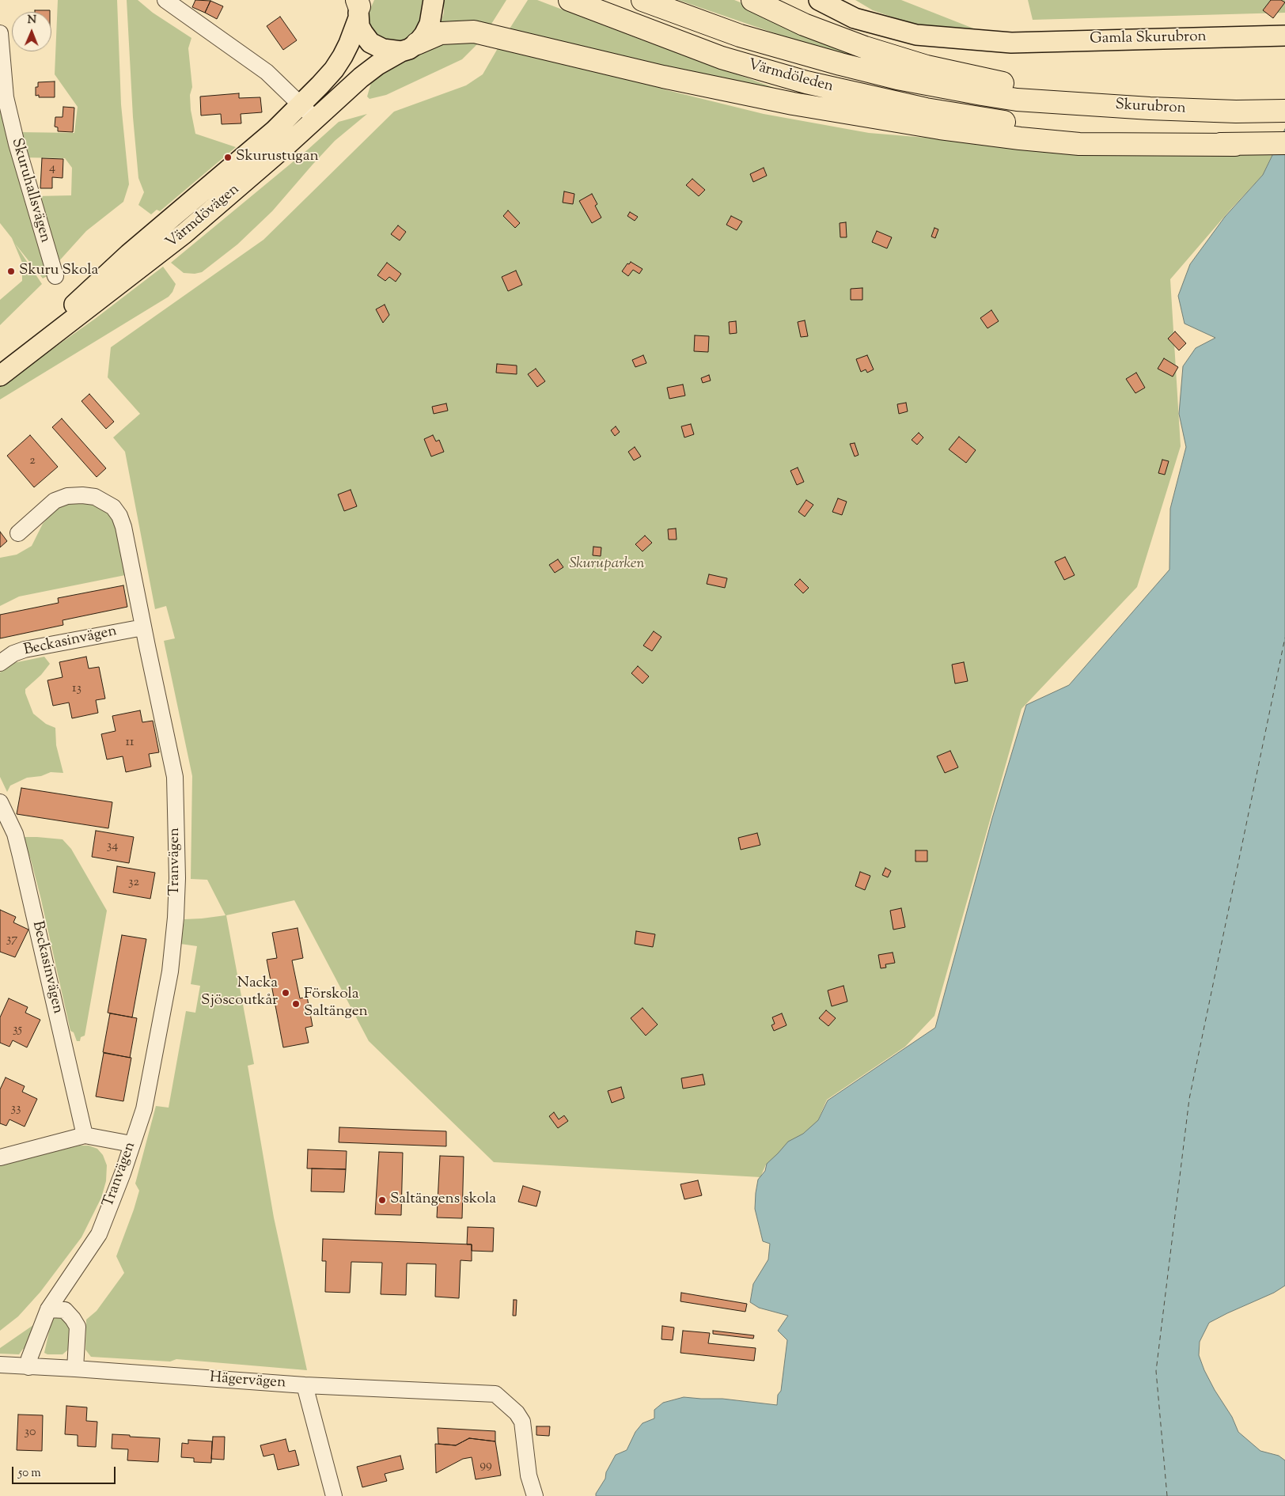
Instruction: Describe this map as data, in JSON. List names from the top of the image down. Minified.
{"streets":{"highway":["Värmdöleden","Skurubron"],"main road":["Gamla Skurubron","Värmdövägen"],"street":["Skuruhallsvägen","Beckasinvägen","Tranvägen","Hägervägen"]},"crossings":[["Värmdöleden","Skurubron"],["Beckasinvägen","Tranvägen"],["Tranvägen","Hägervägen"]],"parks":["Skuruparken"],"places":["Skurustugan","Skuru Skola","Nacka Sjöscoutkår","Förskola Saltängen","Saltängens skola"],"house_numbers":["4","2","13","11","34","32","37","35","33","30","99"],"scale_bar":"50 m","north":"top"}
